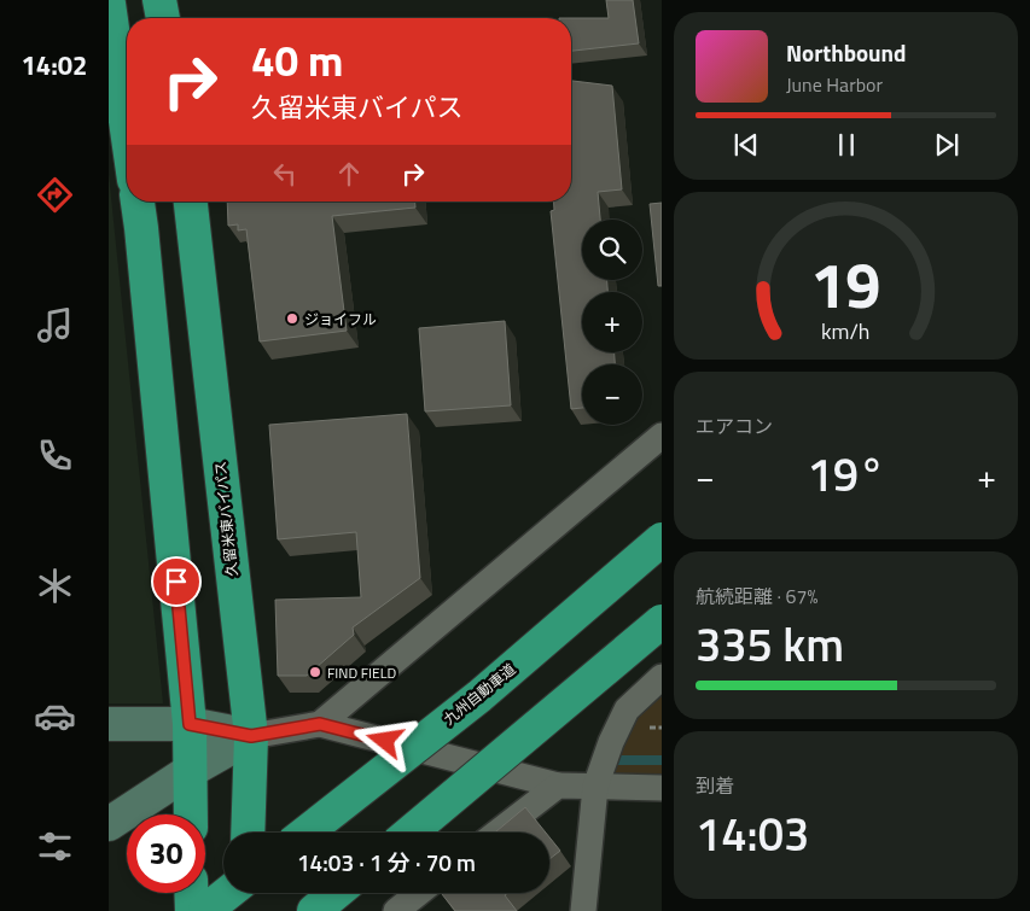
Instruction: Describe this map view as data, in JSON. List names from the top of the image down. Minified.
{"streets":{"highway":["久留米東バイパス","九州自動車道"]},"places":["ジョイフル","FIND FIELD"],"page":{"tabs":"14:02","turn":["40 m","久留米東バイパス"],"song":["Northbound","June Harbor"],"map_buttons":["+","−"],"tile":["エアコン",["航続距離 · 67%","335 km"],["到着","14:03"]],"heat":["−","19°","+"],"limit":"30","trip":"14:03 · 1 分 · 70 m","gauge":["19","km/h"]}}
